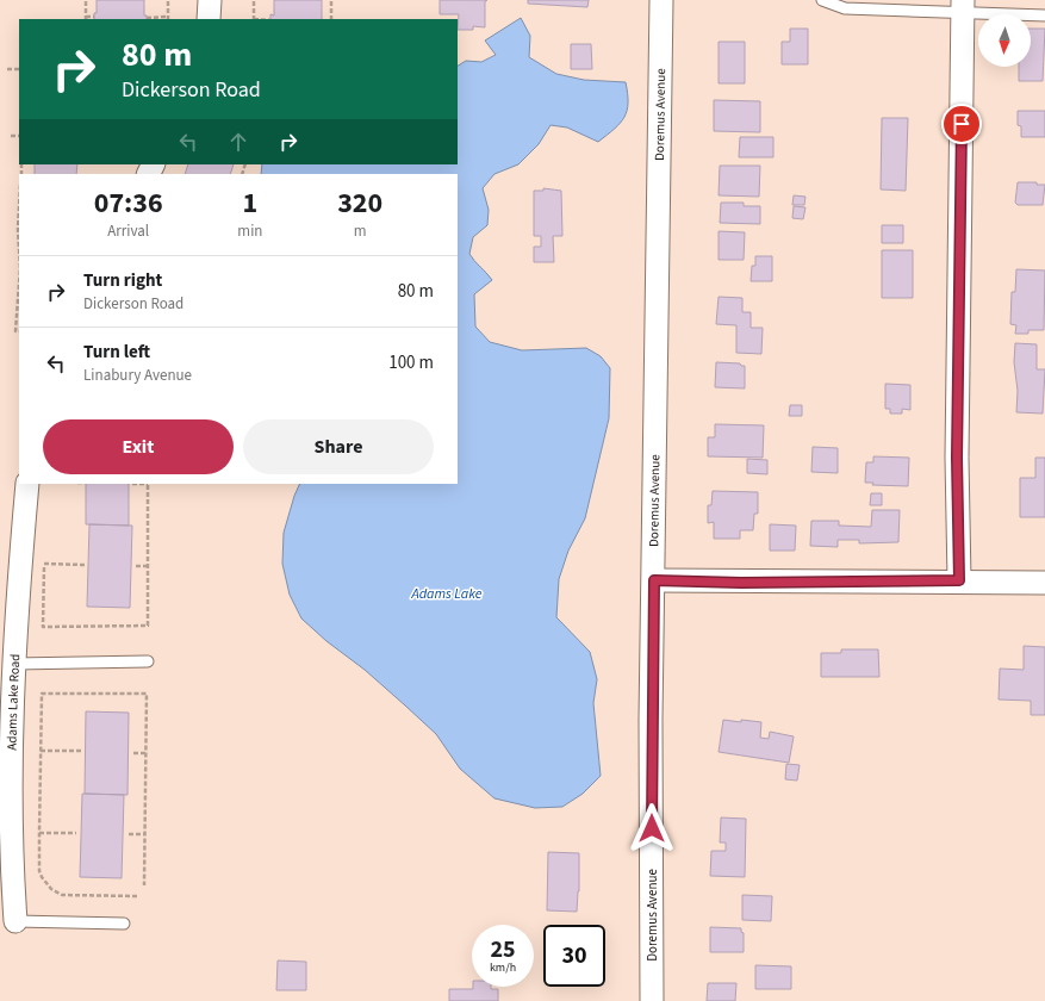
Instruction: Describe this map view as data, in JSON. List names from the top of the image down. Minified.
{"streets":{"street":["Doremus Avenue","Adams Lake Road"]},"water":["Adams Lake"],"north":"bottom","page":{"turn":["80 m","Dickerson Road"],"eta":["07:36","Arrival","1","min","320","m"],"list":[{"name":"Turn right","note":"Dickerson Road","value":"80 m"},{"name":"Turn left","note":"Linabury Avenue","value":"100 m"}],"buttons":["Exit","Share"],"speed":"25 km/h","limit":"30"}}
